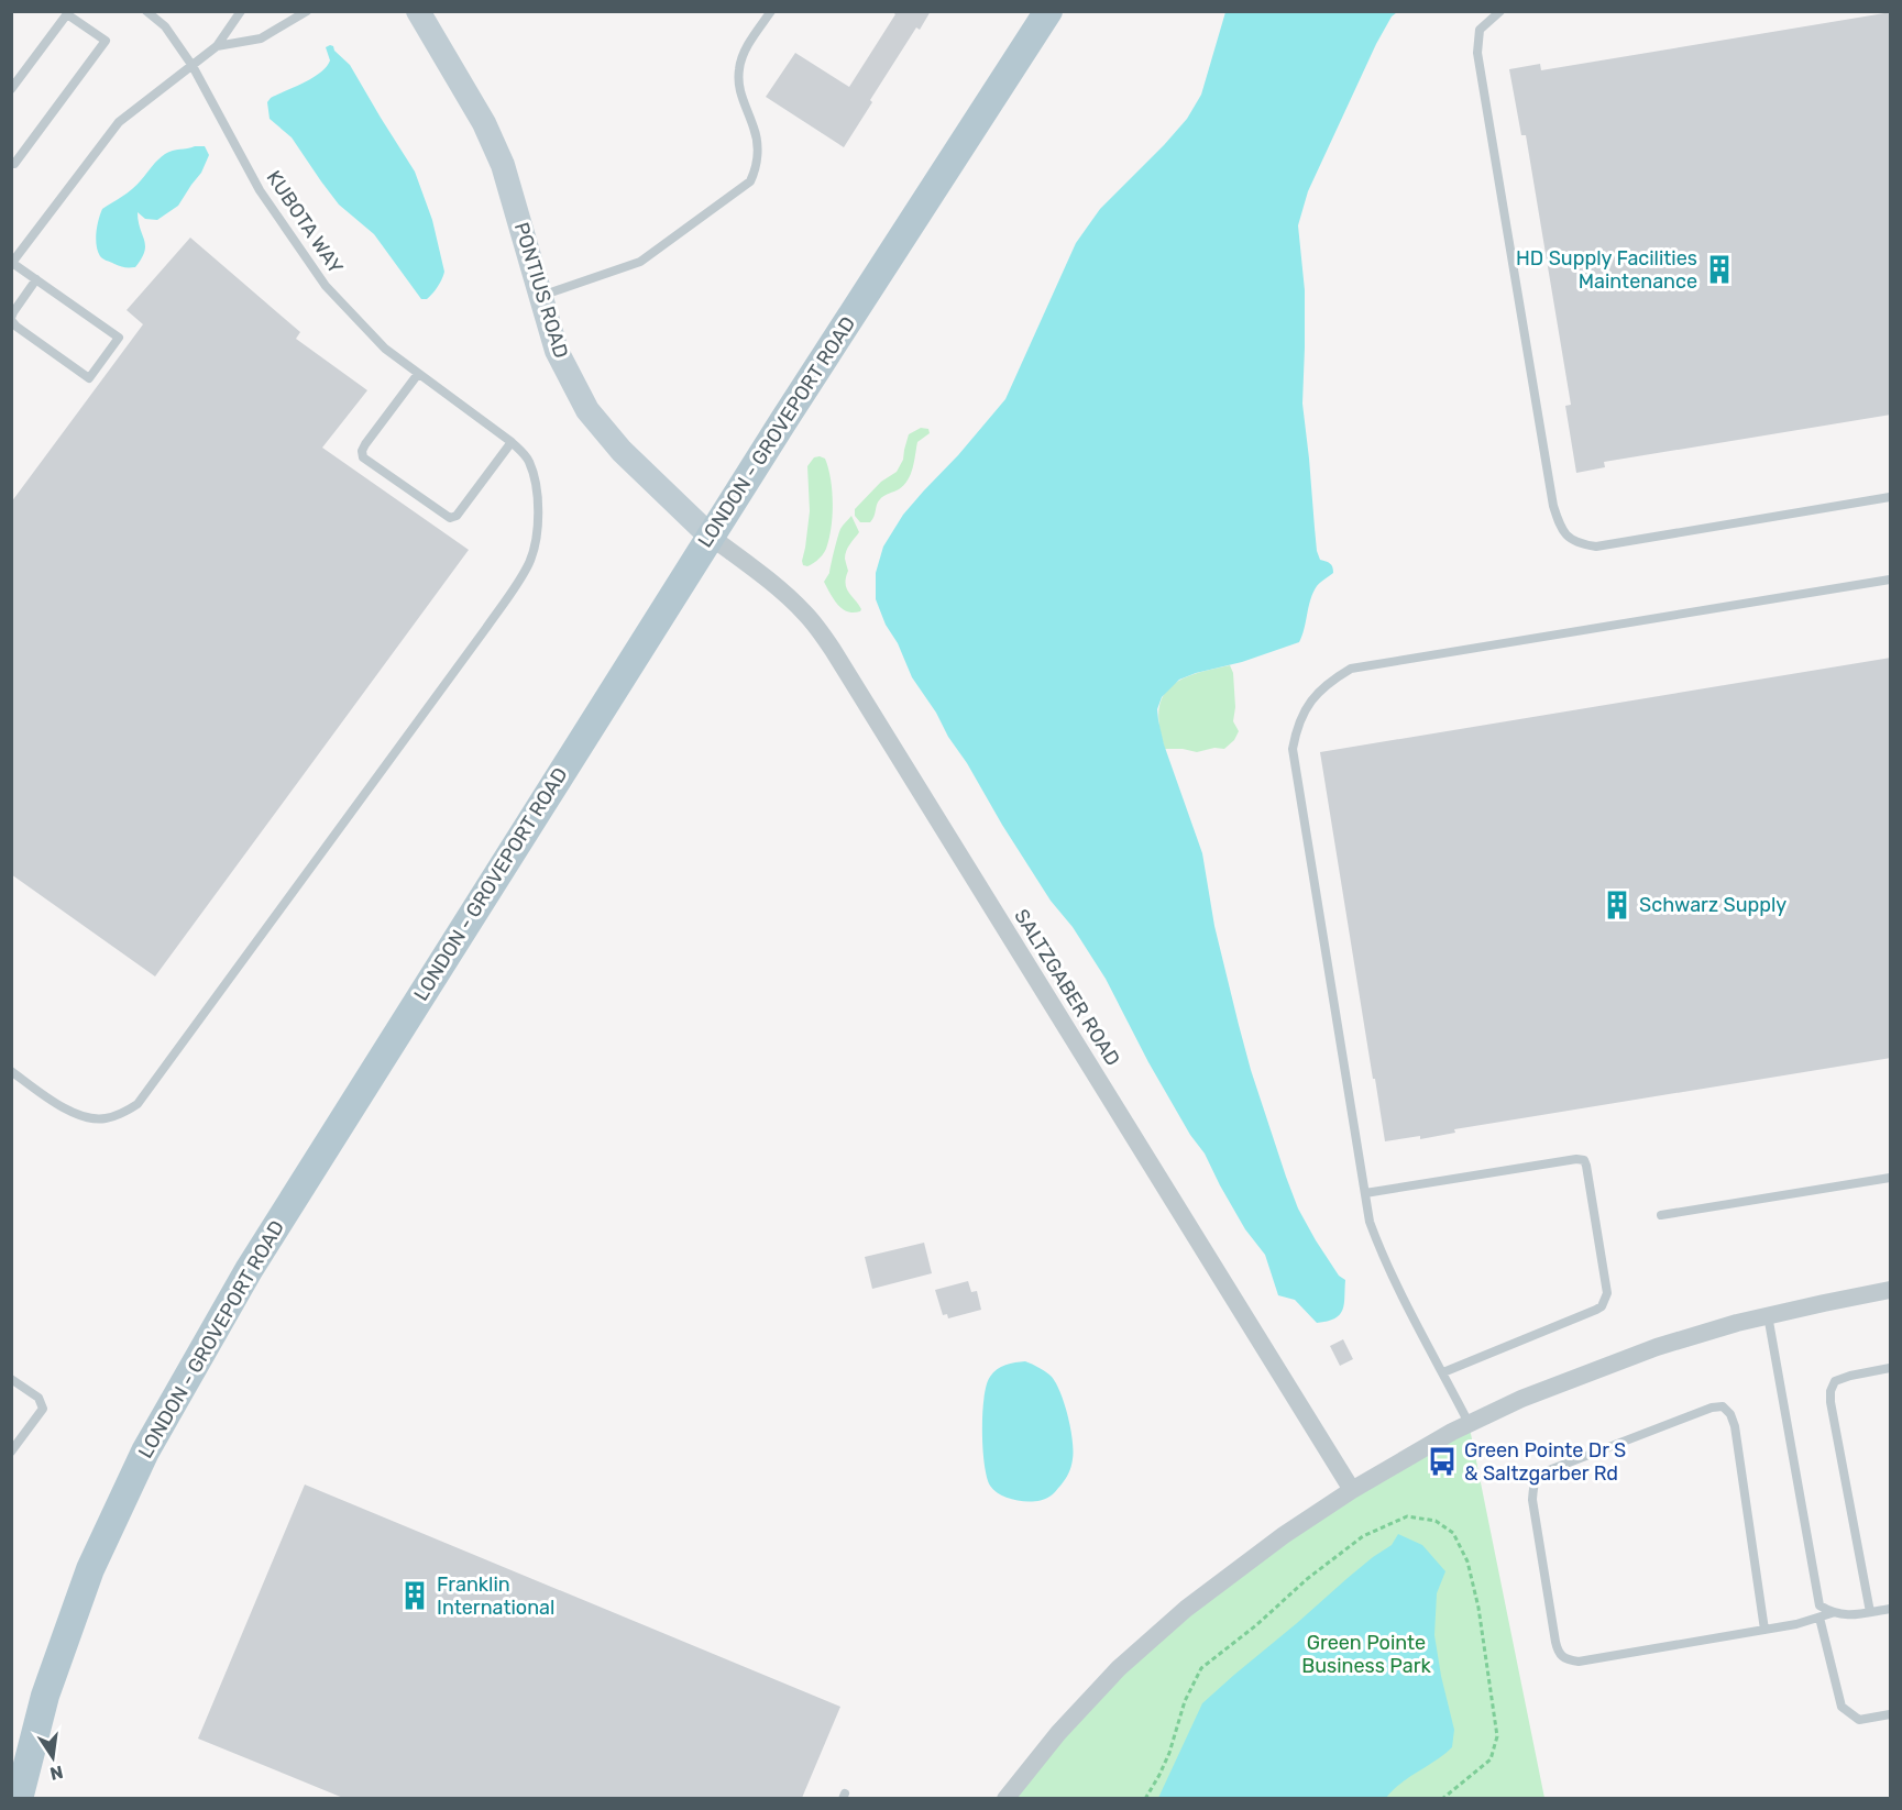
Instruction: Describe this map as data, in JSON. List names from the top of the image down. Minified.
{"streets":{"main road":["LONDON - GROVEPORT ROAD"],"street":["PONTIUS ROAD","SALTZGABER ROAD"],"lane":["KUBOTA WAY"]},"crossings":[["PONTIUS ROAD","LONDON - GROVEPORT ROAD"],["PONTIUS ROAD","SALTZGABER ROAD"],["LONDON - GROVEPORT ROAD","SALTZGABER ROAD"]],"parks":["Green Pointe Business Park"],"places":{"building":["HD Supply Facilities Maintenance","Schwarz Supply","Franklin International"],"bus stop":["Green Pointe Dr S & Saltzgarber Rd"]},"north":"bottom"}
